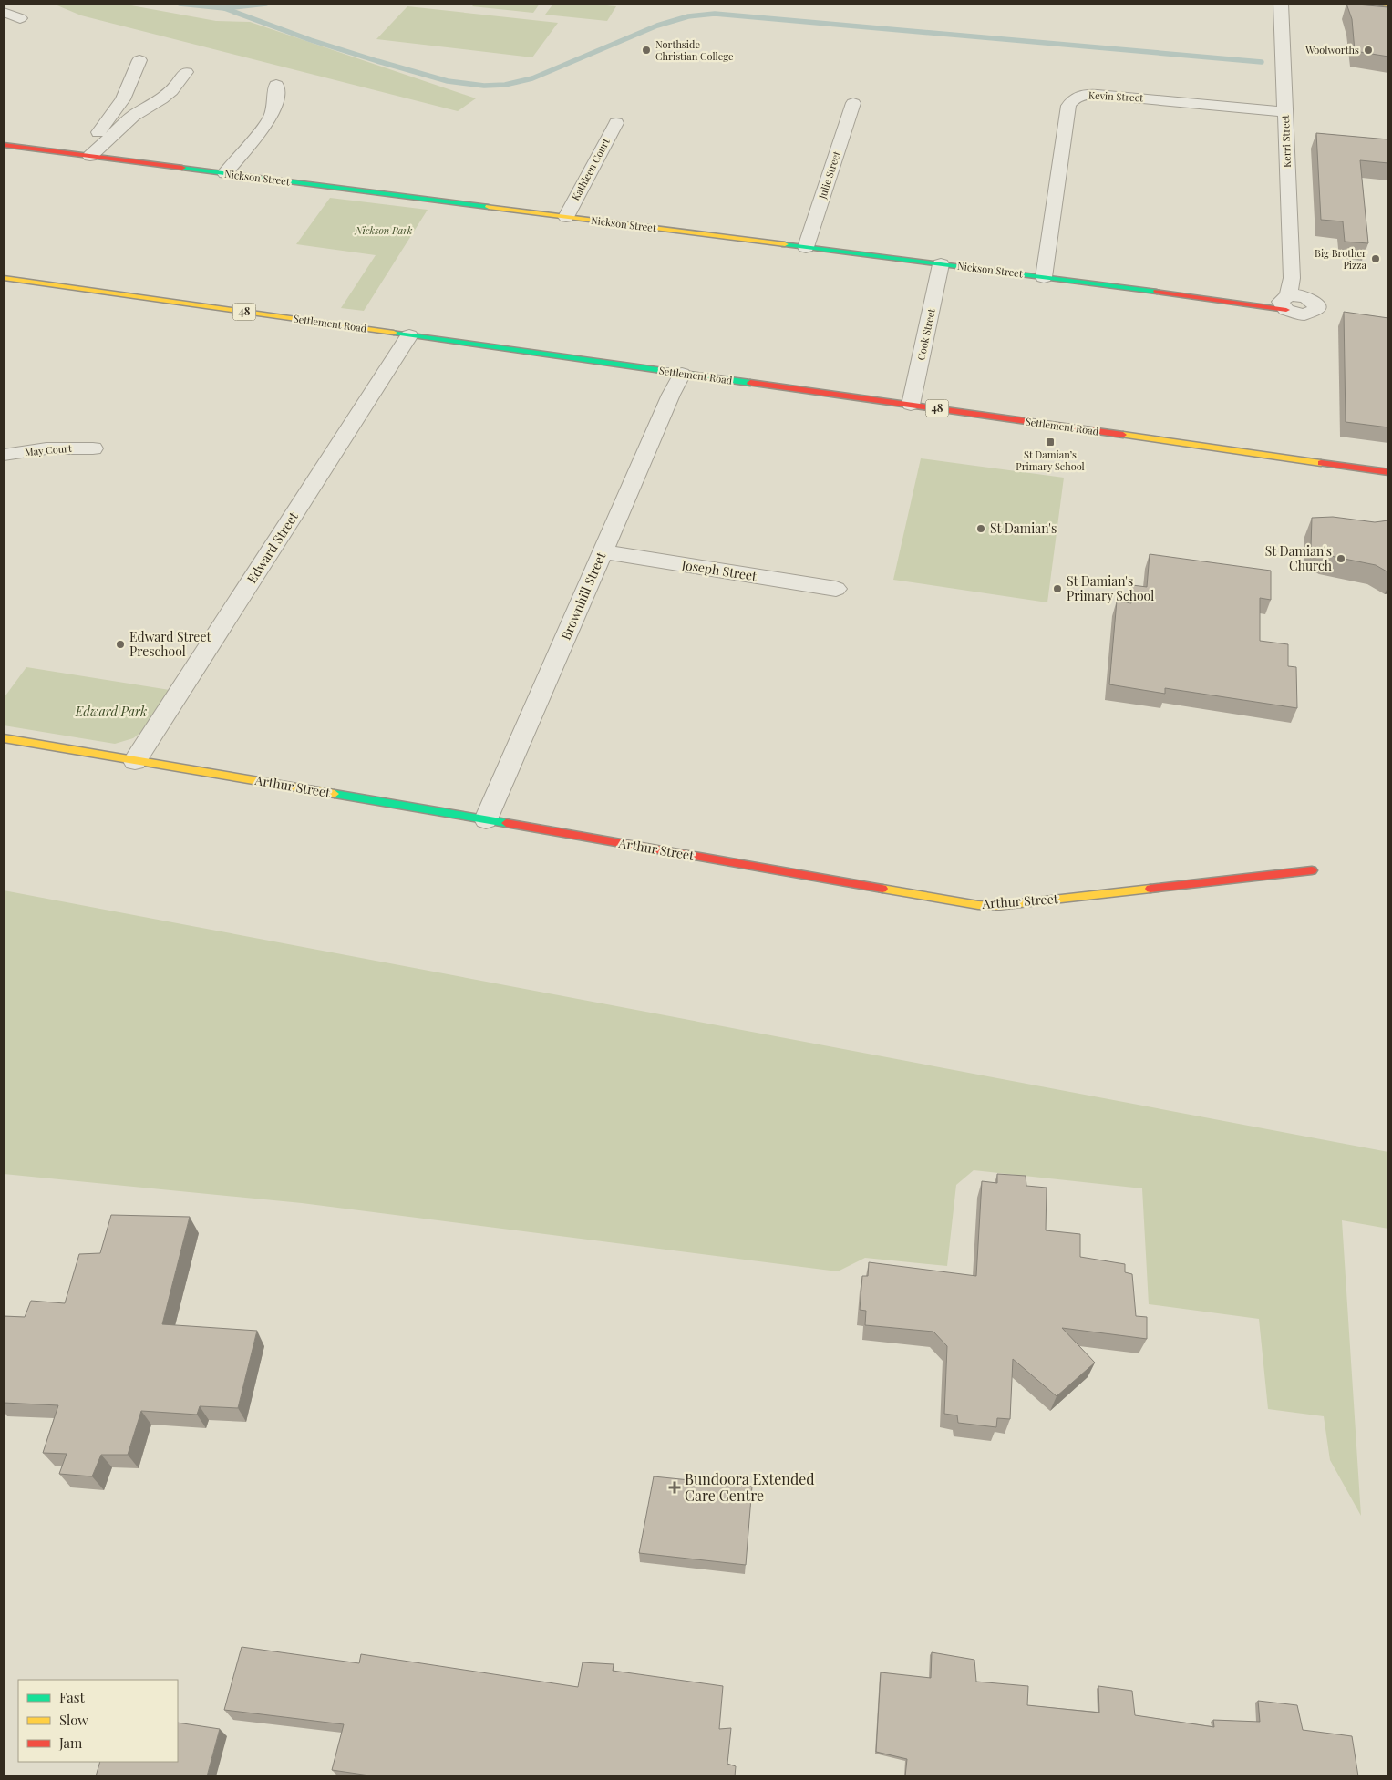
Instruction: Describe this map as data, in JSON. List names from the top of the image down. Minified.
{"streets":{"street":["Kevin Street","Kerri Street","Kathleen Court","Julie Street","Nickson Street","48","Settlement Road","Cook Street","May Court","Edward Street","Joseph Street","Brownhill Street","Arthur Street"]},"crossings":[["Kevin Street","Kerri Street"],["Kevin Street","Nickson Street"],["Kerri Street","Nickson Street"],["Kathleen Court","Nickson Street"],["Julie Street","Nickson Street"],["Nickson Street","Cook Street"],["Settlement Road","Cook Street"],["Settlement Road","Edward Street"],["Settlement Road","Brownhill Street"],["Edward Street","Arthur Street"],["Joseph Street","Brownhill Street"],["Brownhill Street","Arthur Street"]],"parks":["Nickson Park","Edward Park"],"places":{"other":["Northside Christian College","Woolworths","Big Brother Pizza","St Damian's","St Damian's Church","St Damian's Primary School","Edward Street Preschool"],"transit":["St Damian’s Primary School"],"health":["Bundoora Extended Care Centre"]},"legend":["Fast","Slow","Jam"]}
